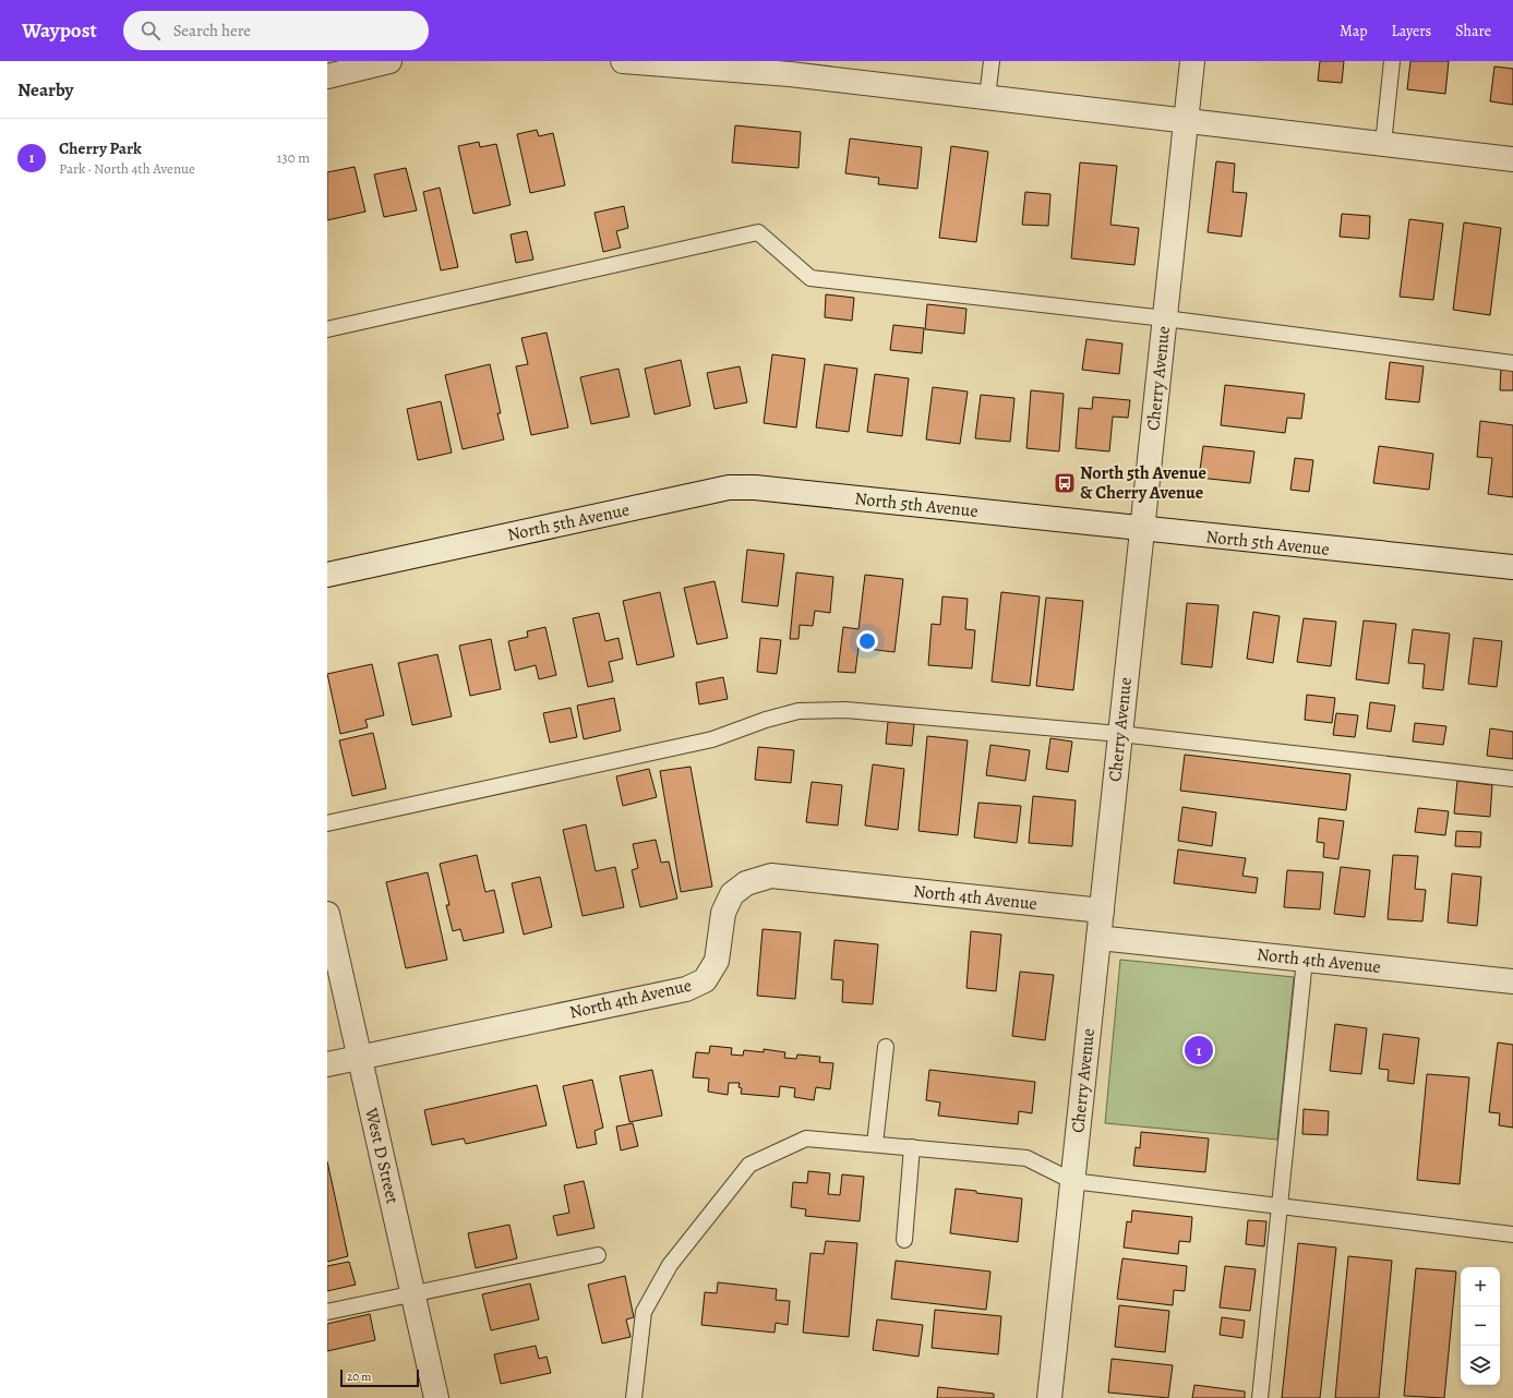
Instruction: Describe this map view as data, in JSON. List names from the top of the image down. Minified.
{"streets":{"street":["Cherry Avenue","North 5th Avenue","North 4th Avenue","West D Street"]},"crossings":[["Cherry Avenue","North 5th Avenue"],["Cherry Avenue","North 4th Avenue"],["North 4th Avenue","West D Street"]],"places":{"bus stop":["North 5th Avenue & Cherry Avenue"]},"scale_bar":"20 m","page":{"header":"Waypost","search":"Search here","nav":["Map","Layers","Share"],"heading":"Nearby","list":[{"mark":"1","name":"Cherry Park","note":"Park · North 4th Avenue","value":"130 m"}],"pins":"1","map_buttons":["+","−"],"scale":"20 m"}}
